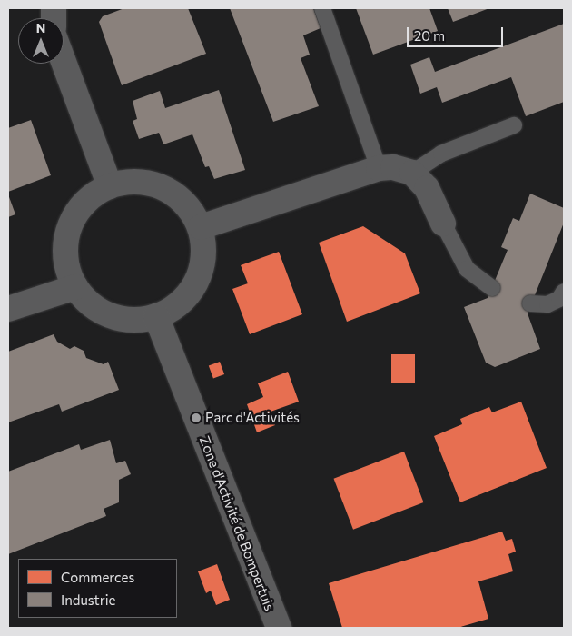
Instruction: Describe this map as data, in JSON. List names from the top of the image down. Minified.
{"streets":{"street":["Zone d'Activité de Bompertuis"]},"places":["Parc d'Activités"],"legend":["Commerces","Industrie"],"scale_bar":"20 m","north":"top"}
